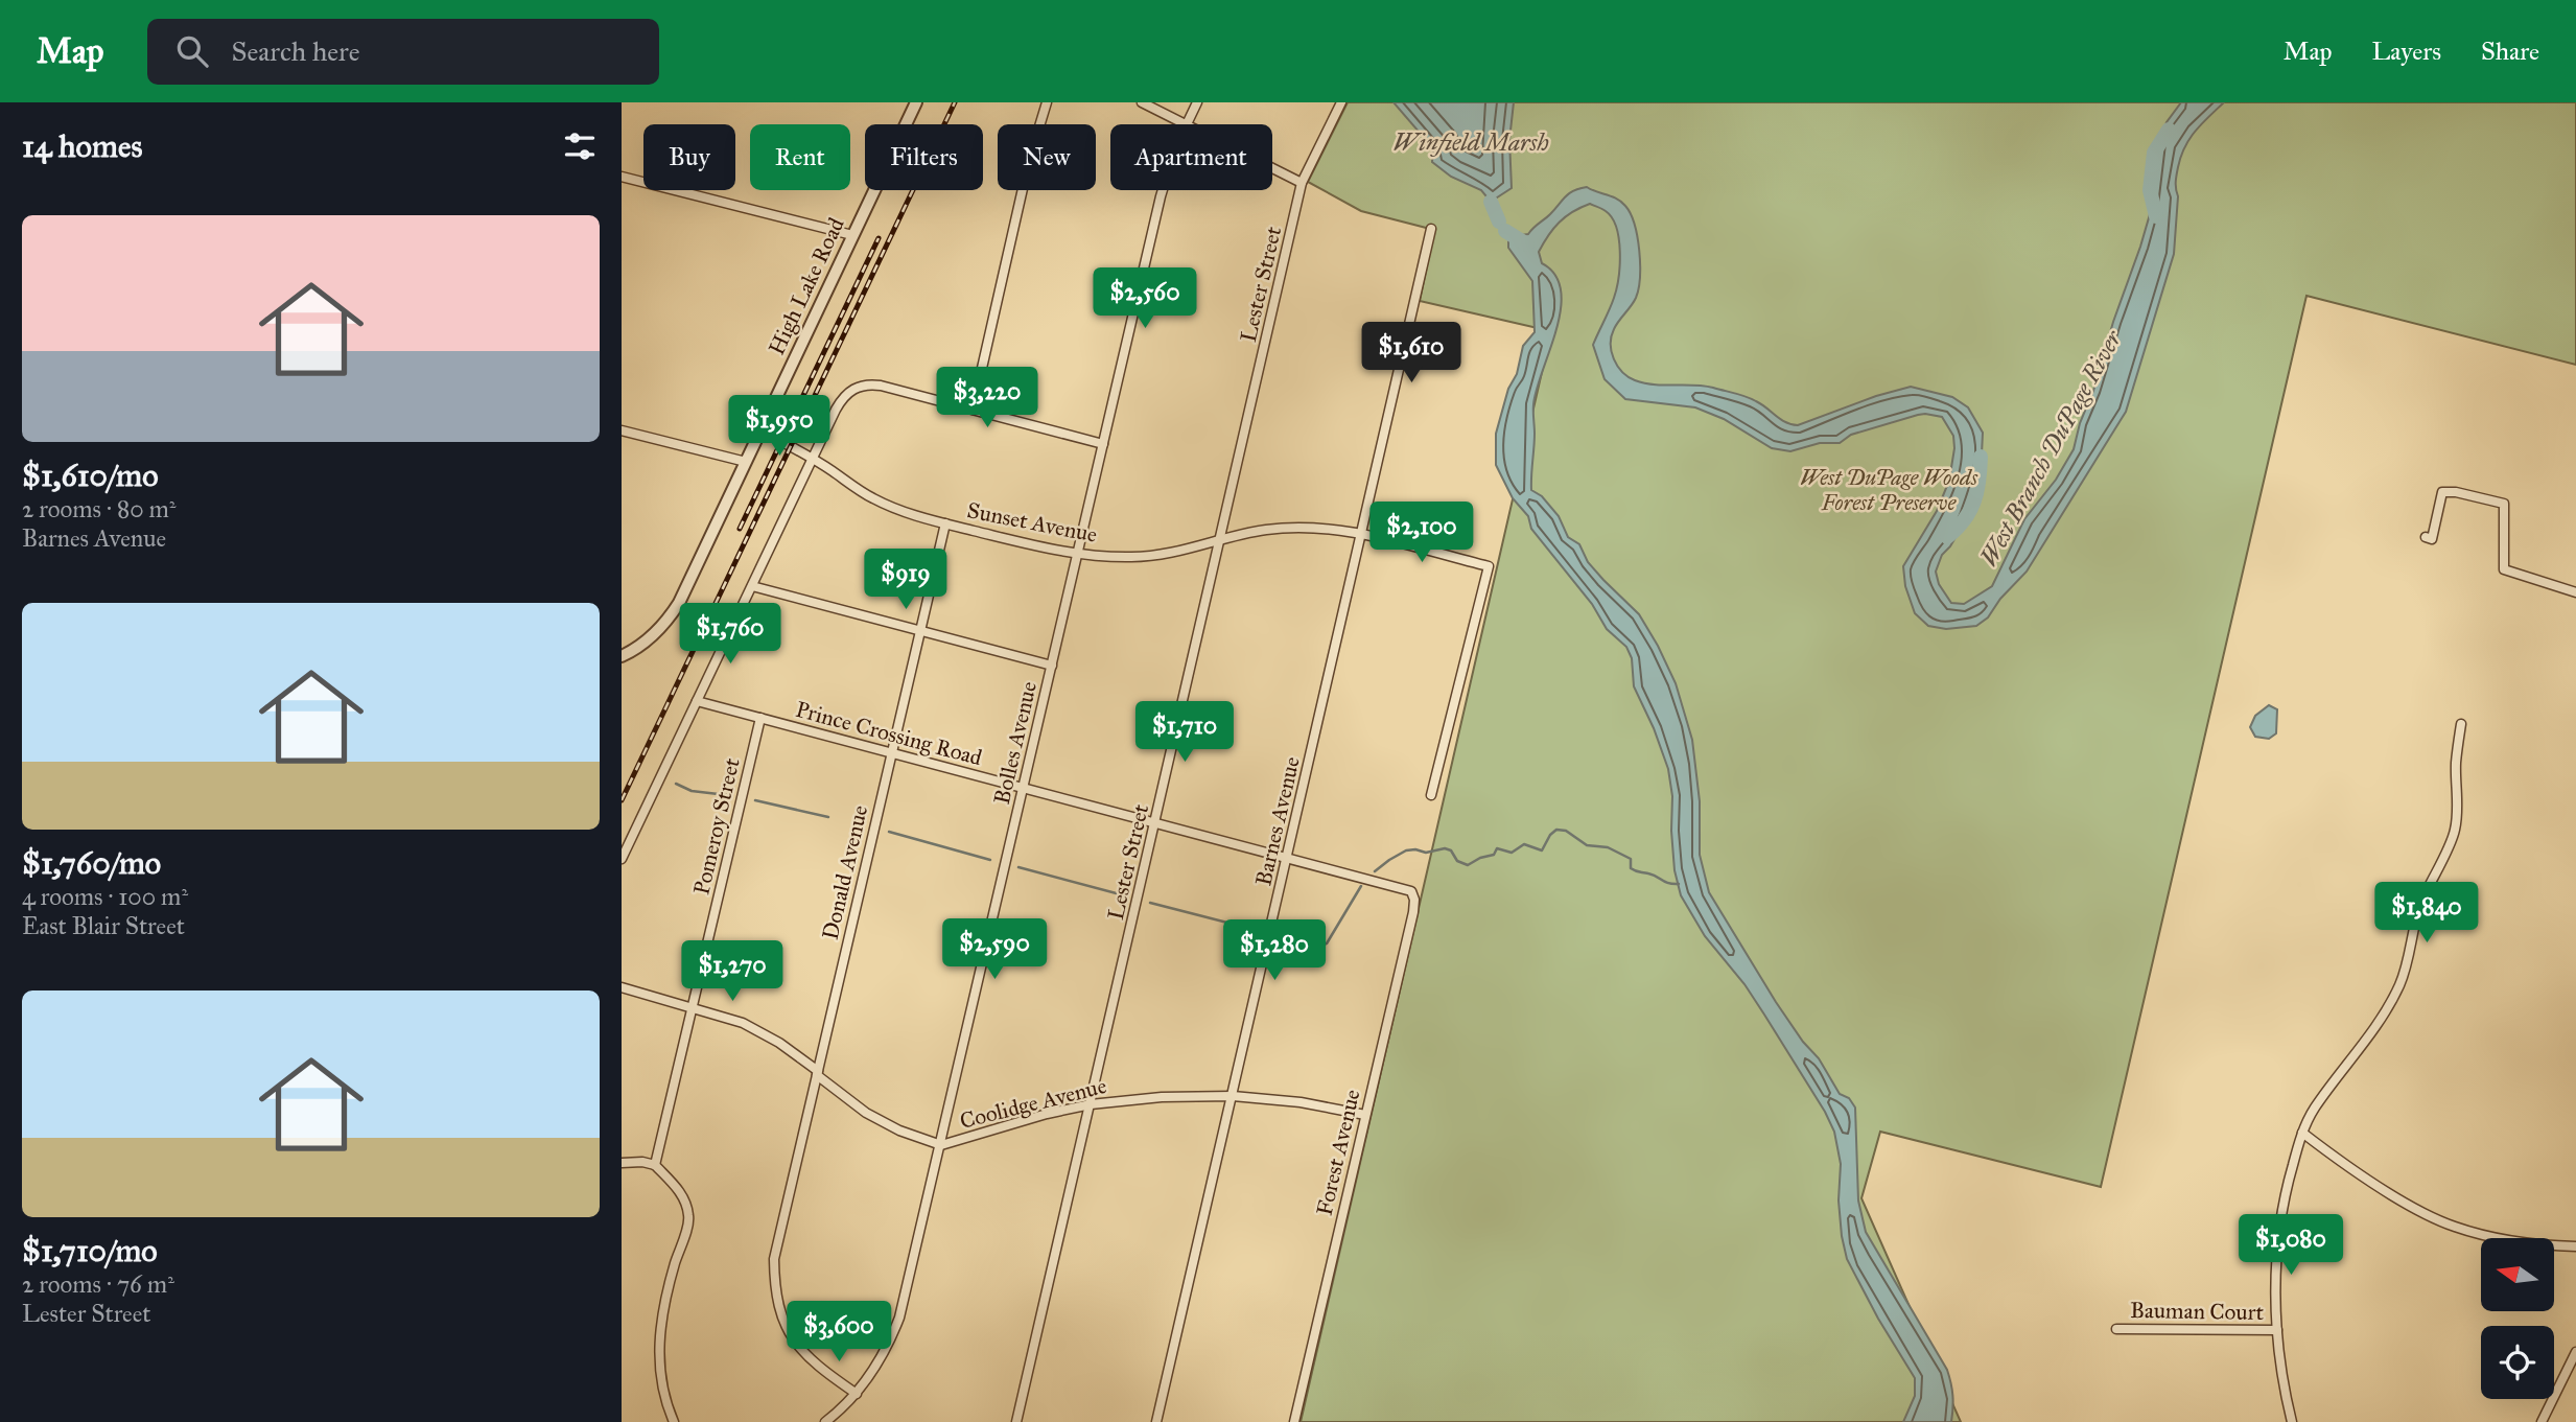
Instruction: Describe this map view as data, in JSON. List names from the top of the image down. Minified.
{"streets":{"street":["Lester Street","High Lake Road","Sunset Avenue","Prince Crossing Road","Bolles Avenue","Barnes Avenue","Pomeroy Street","Donald Avenue","Coolidge Avenue","Forest Avenue","Bauman Court"]},"crossings":[["Lester Street","Sunset Avenue"],["Lester Street","Prince Crossing Road"],["Lester Street","Coolidge Avenue"],["High Lake Road","Sunset Avenue"],["Sunset Avenue","Bolles Avenue"],["Sunset Avenue","Barnes Avenue"],["Sunset Avenue","Donald Avenue"],["Prince Crossing Road","Bolles Avenue"],["Prince Crossing Road","Barnes Avenue"],["Prince Crossing Road","Pomeroy Street"],["Prince Crossing Road","Donald Avenue"],["Prince Crossing Road","Forest Avenue"],["Bolles Avenue","Donald Avenue"],["Bolles Avenue","Coolidge Avenue"],["Barnes Avenue","Coolidge Avenue"],["Pomeroy Street","Coolidge Avenue"],["Donald Avenue","Coolidge Avenue"],["Coolidge Avenue","Forest Avenue"]],"water":["Winfield Marsh","West Branch DuPage River"],"parks":["West DuPage Woods Forest Preserve"],"north":"left","page":{"header":"Map","search":"Search here","nav":["Map","Layers","Share"],"heading":"14 homes","chip":["Buy","Rent","Filters","New","Apartment"],"list":[{"name":"$1,610/mo","note":"2 rooms · 80 m² · Barnes Avenue"},{"name":"$1,760/mo","note":"4 rooms · 100 m² · East Blair Street"},{"name":"$1,710/mo","note":"2 rooms · 76 m² · Lester Street"}],"price":["$2,560","$1,610","$3,220","$1,950","$2,100","$919","$1,760","$1,710","$1,840","$2,590","$1,280","$1,270","$1,080","$3,600"]}}
